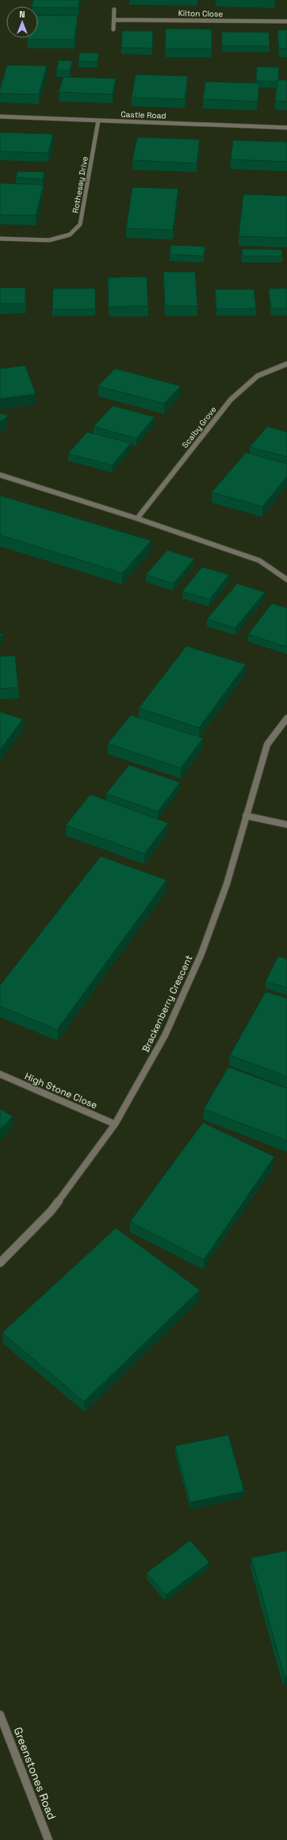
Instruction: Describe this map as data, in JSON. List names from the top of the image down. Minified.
{"streets":{"street":["Kilton Close","Castle Road","Rothesay Drive","Scalby Grove","Brackenberry Crescent","High Stone Close","Greenstones Road"]},"crossings":[["Castle Road","Rothesay Drive"],["Brackenberry Crescent","High Stone Close"]],"north":"top"}
